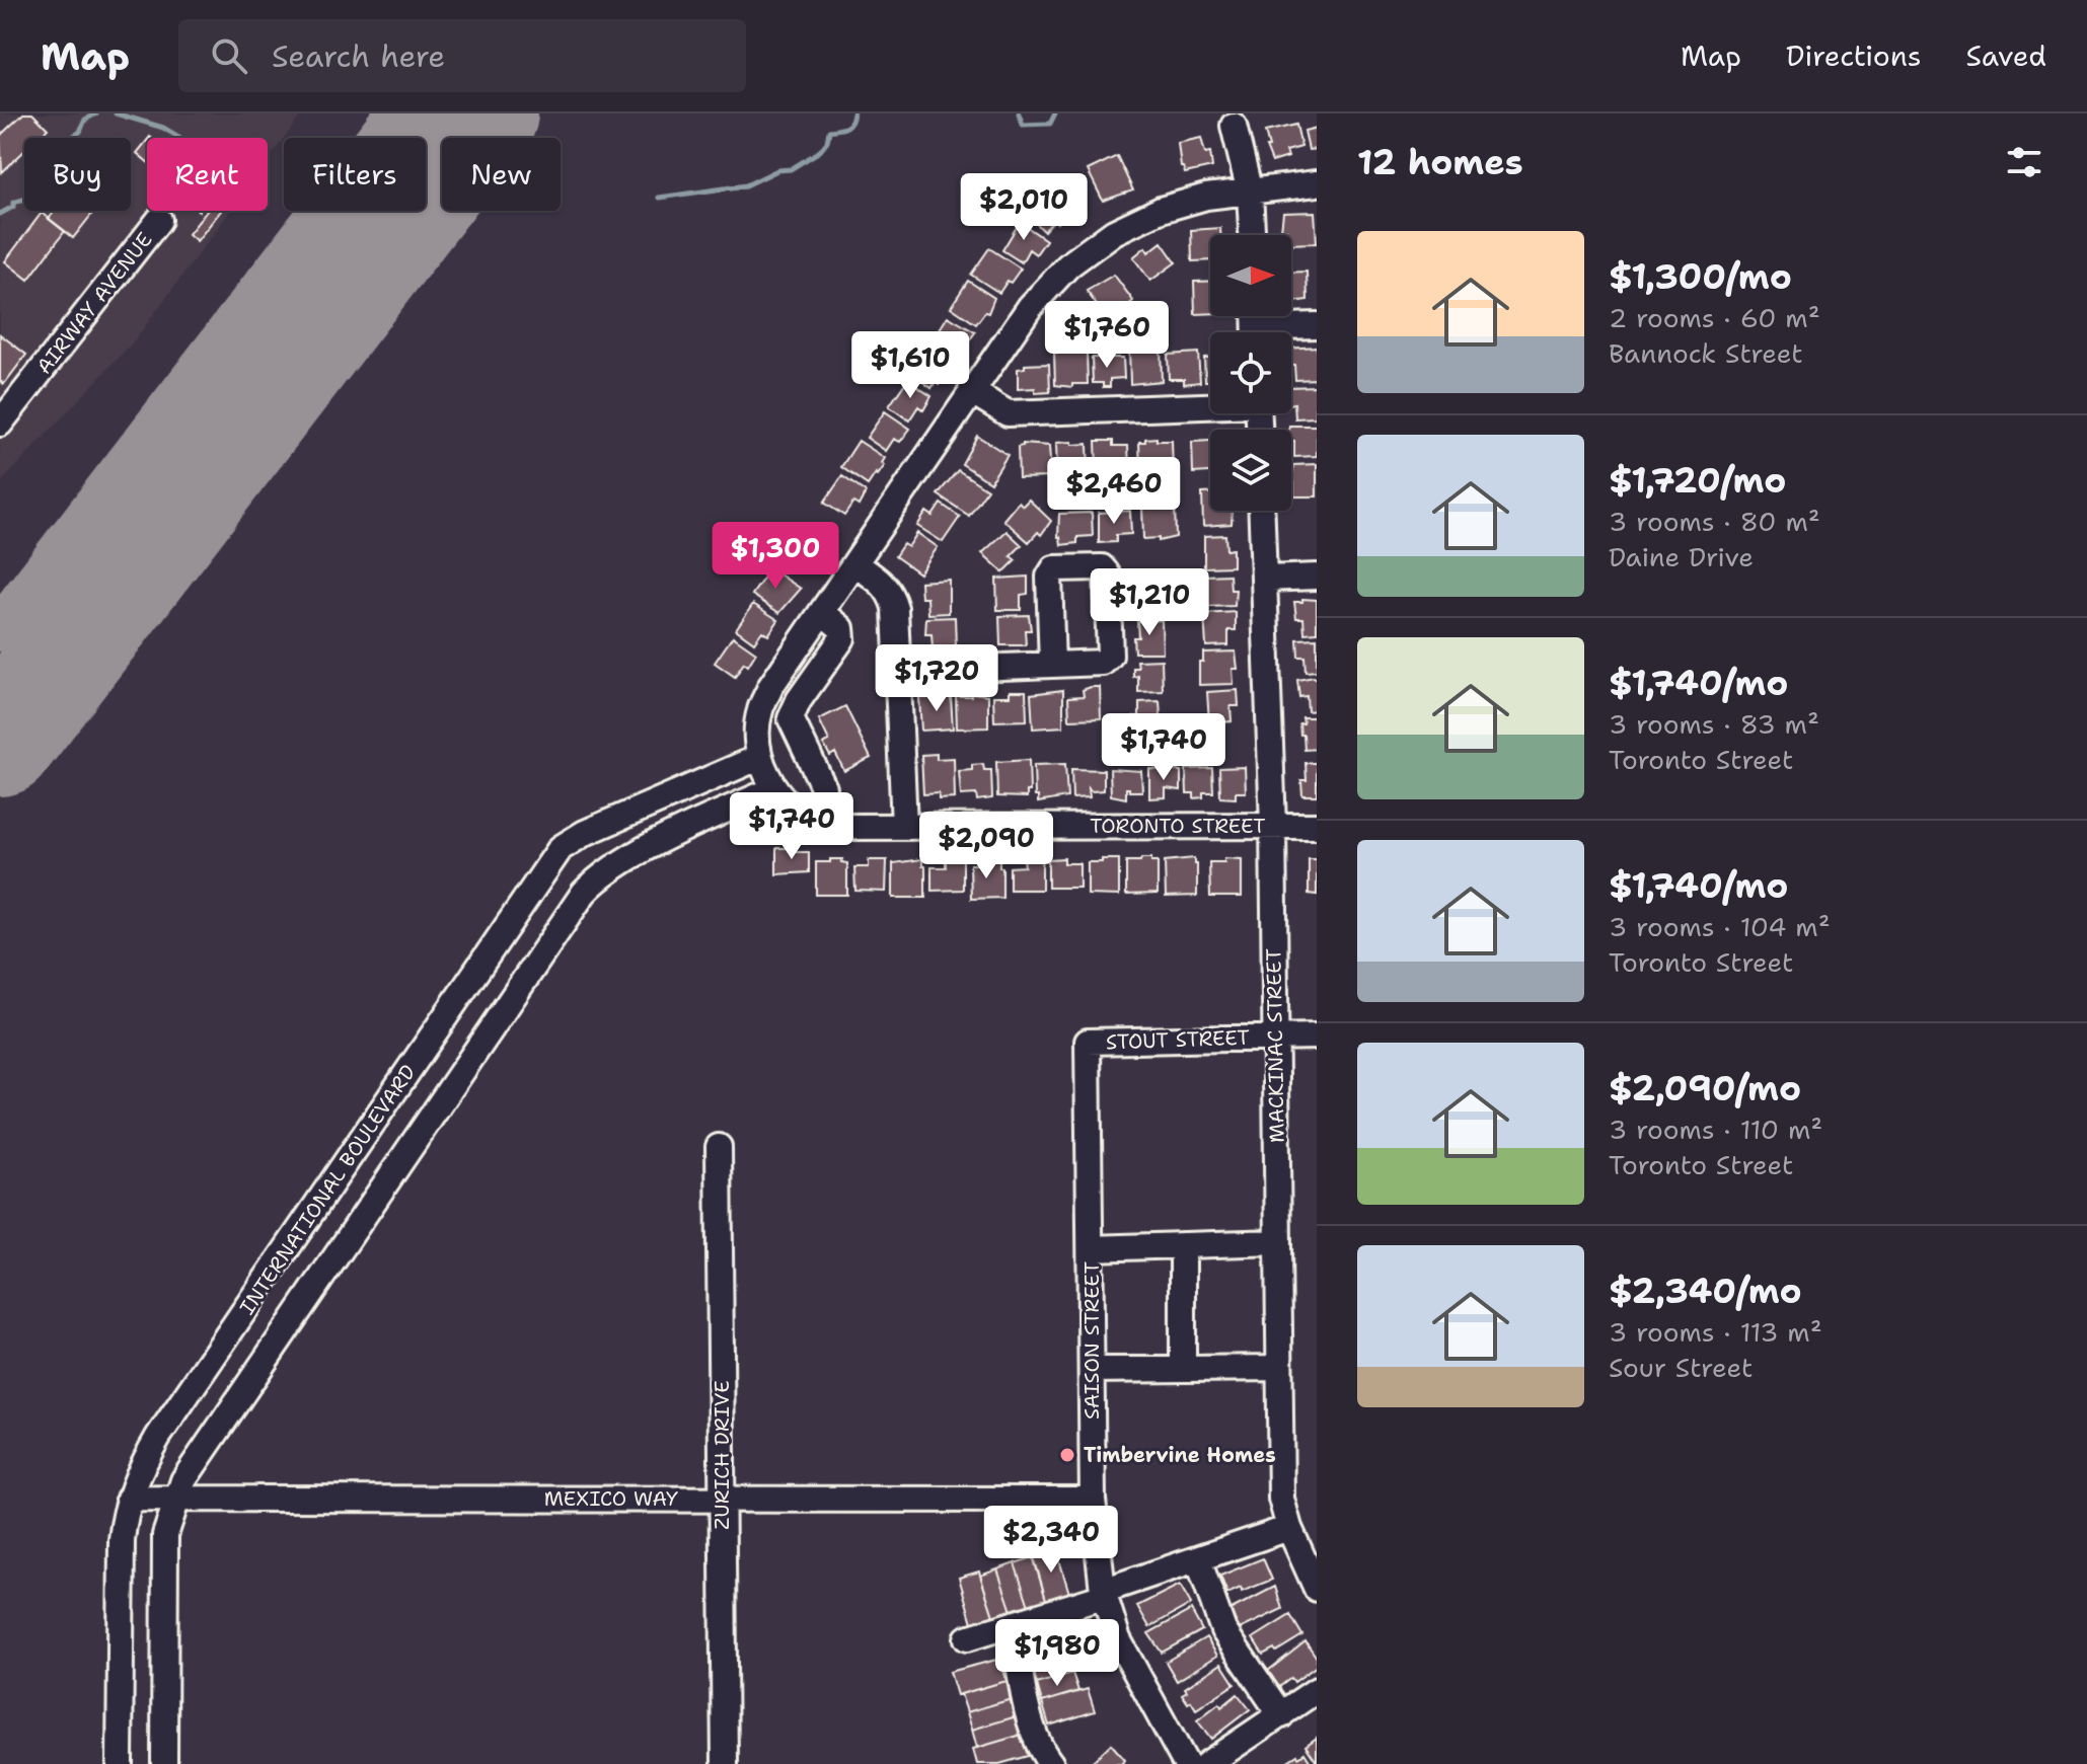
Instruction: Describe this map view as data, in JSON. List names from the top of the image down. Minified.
{"streets":{"street":["AIRWAY AVENUE","TORONTO STREET","STOUT STREET","MACKINAC STREET","INTERNATIONAL BOULEVARD","SAISON STREET","ZURICH DRIVE","MEXICO WAY"]},"crossings":[["TORONTO STREET","MACKINAC STREET"],["TORONTO STREET","INTERNATIONAL BOULEVARD"],["STOUT STREET","MACKINAC STREET"],["STOUT STREET","SAISON STREET"],["INTERNATIONAL BOULEVARD","MEXICO WAY"],["SAISON STREET","MEXICO WAY"],["ZURICH DRIVE","MEXICO WAY"]],"places":["Timbervine Homes"],"north":"right","page":{"header":"Map","search":"Search here","nav":["Map","Directions","Saved"],"heading":"12 homes","chip":["Buy","Rent","Filters","New"],"price":["$2,010","$1,760","$1,610","$2,460","$1,300","$1,210","$1,720","$1,740","$1,740","$2,090","$2,340","$1,980"],"list":[{"name":"$1,300/mo","note":"2 rooms · 60 m² · Bannock Street"},{"name":"$1,720/mo","note":"3 rooms · 80 m² · Daine Drive"},{"name":"$1,740/mo","note":"3 rooms · 83 m² · Toronto Street"},{"name":"$1,740/mo","note":"3 rooms · 104 m² · Toronto Street"},{"name":"$2,090/mo","note":"3 rooms · 110 m² · Toronto Street"},{"name":"$2,340/mo","note":"3 rooms · 113 m² · Sour Street"}]}}
